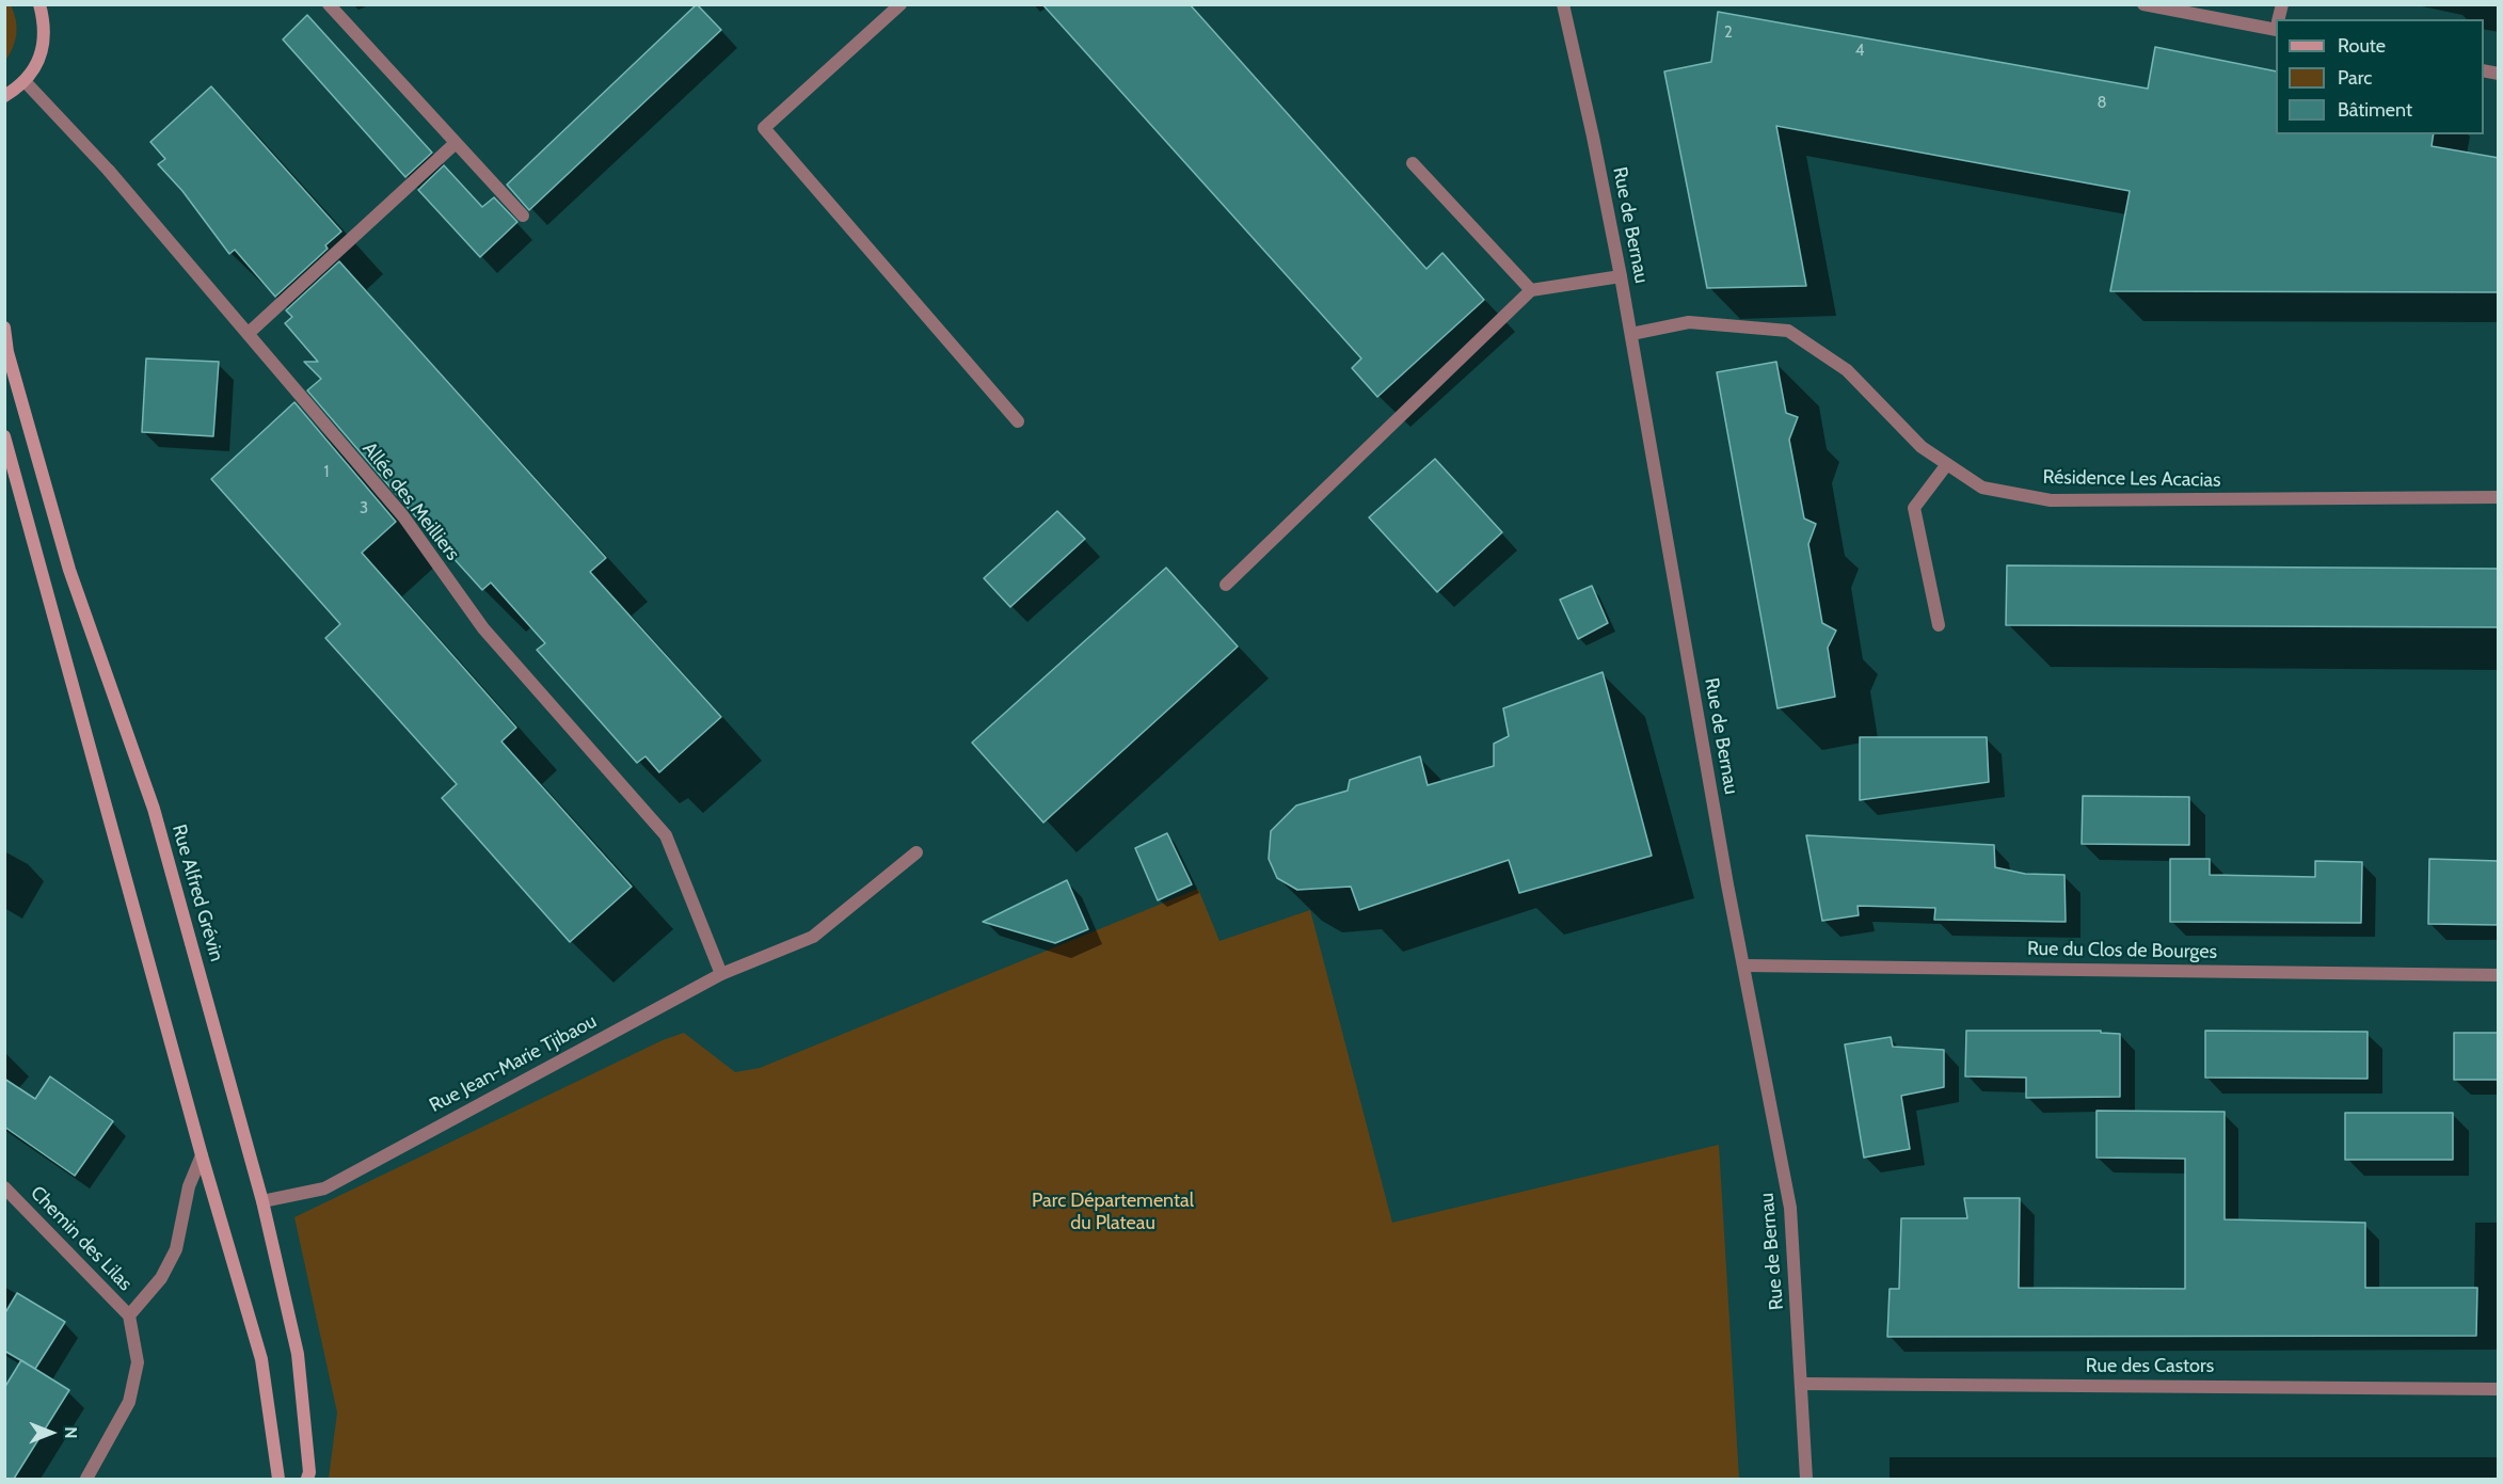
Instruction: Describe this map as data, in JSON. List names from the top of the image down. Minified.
{"streets":{"main road":["Rue Alfred Grévin"],"street":["Rue de Bernau","Résidence Les Acacias","Allée des Meilliers","Rue du Clos de Bourges","Rue Jean-Marie Tjibaou","Chemin des Lilas","Rue des Castors"]},"crossings":[["Rue de Bernau","Résidence Les Acacias"],["Rue de Bernau","Rue du Clos de Bourges"],["Rue de Bernau","Rue des Castors"],["Allée des Meilliers","Rue Jean-Marie Tjibaou"],["Rue Alfred Grévin","Rue Jean-Marie Tjibaou"]],"parks":["Parc Départemental du Plateau"],"house_numbers":["2","4","8","1","3"],"legend":["Route","Parc","Bâtiment"],"north":"right"}
